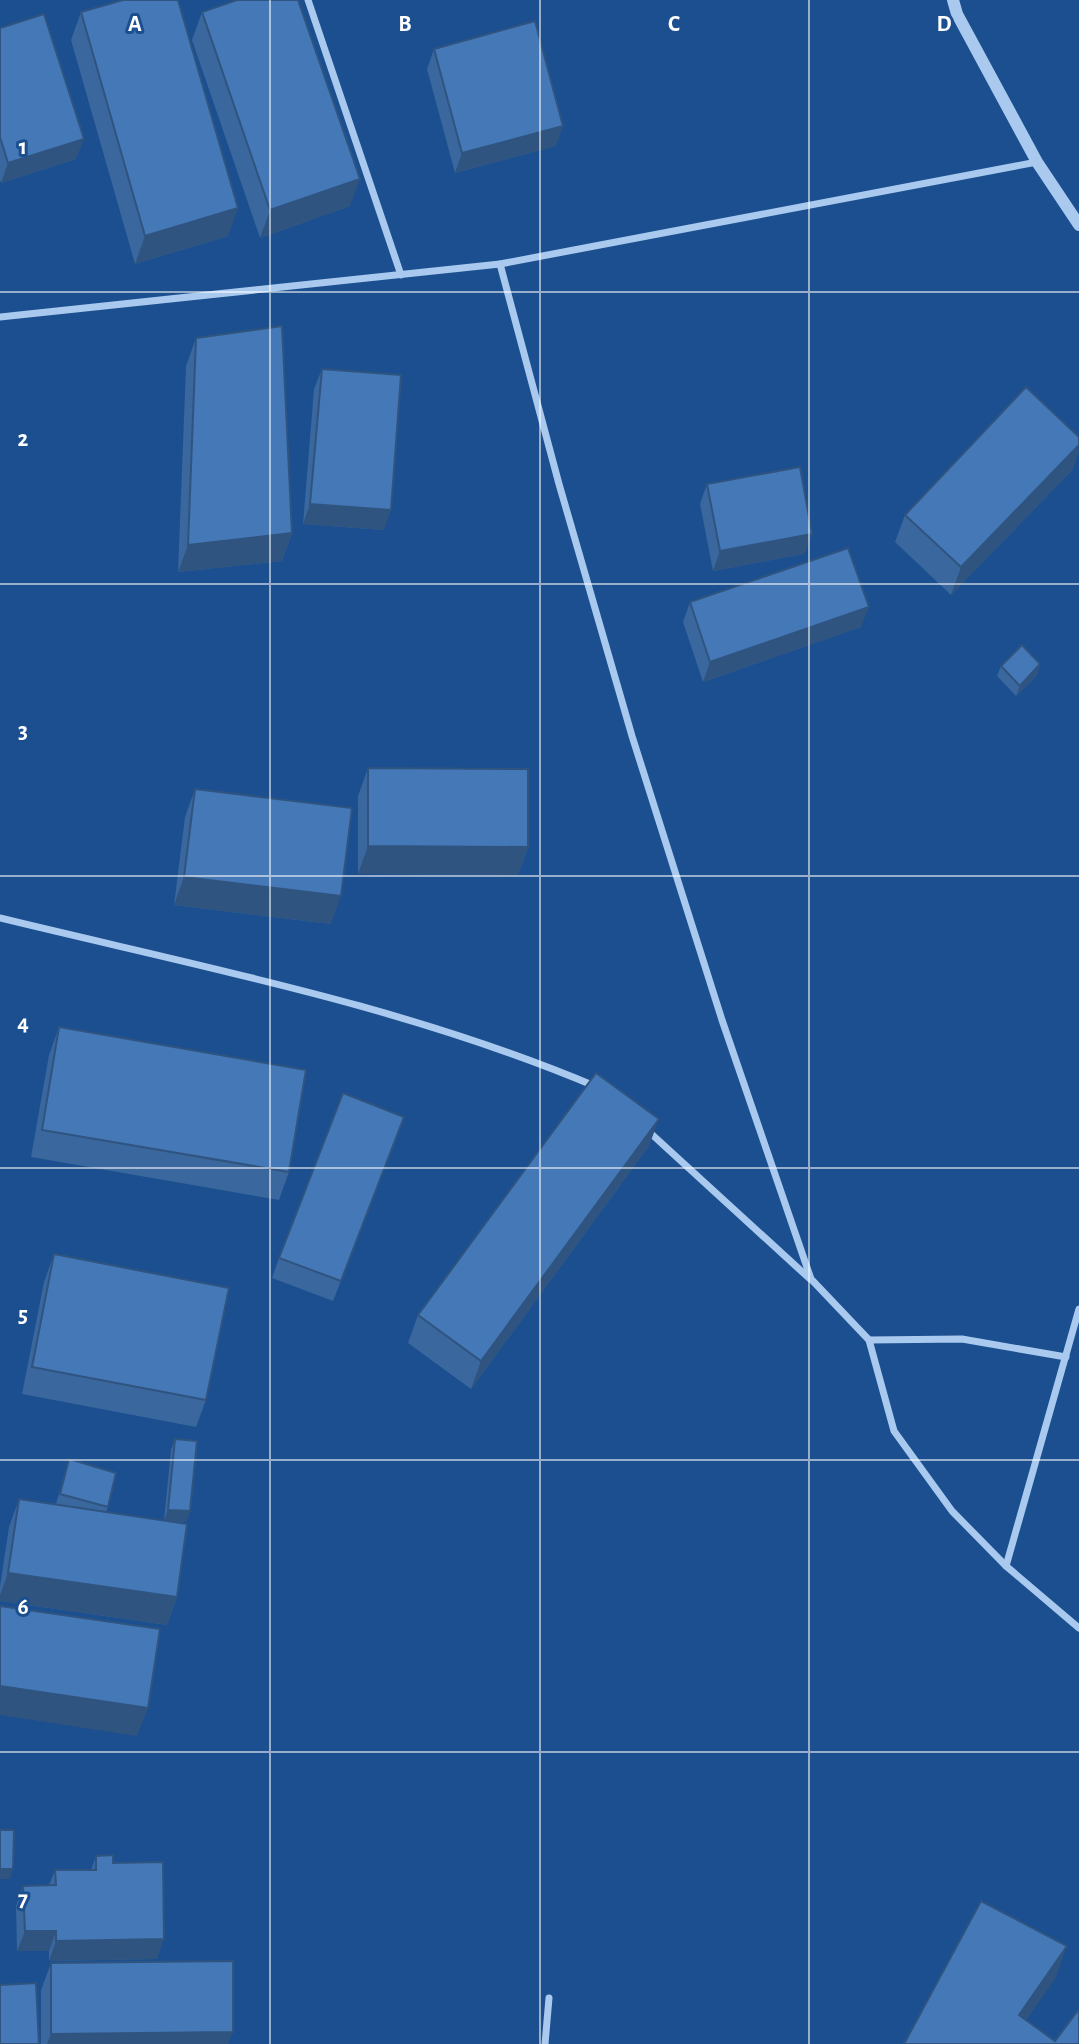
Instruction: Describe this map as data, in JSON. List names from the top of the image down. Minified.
{"grid":{"columns":["A","B","C","D"],"rows":["1","2","3","4","5","6","7"]}}
